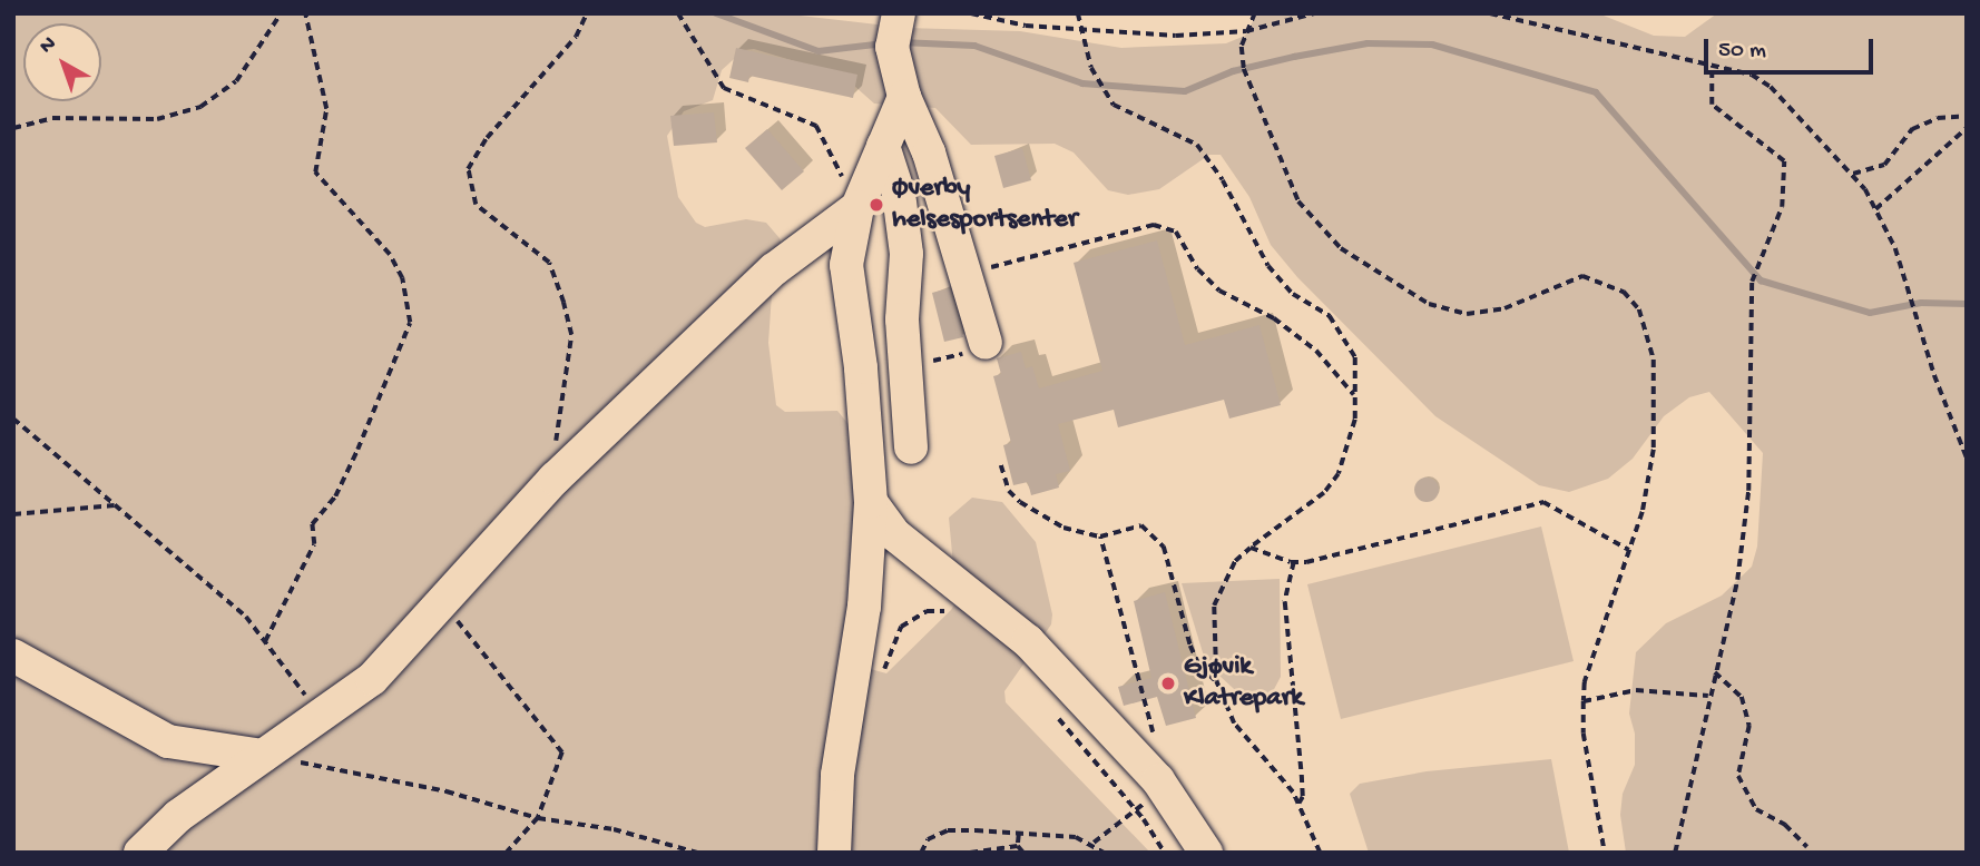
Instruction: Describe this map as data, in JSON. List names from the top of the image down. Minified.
{"places":["Øverby helsesportsenter","Gjøvik Klatrepark"],"scale_bar":"50 m","north":"top left"}
